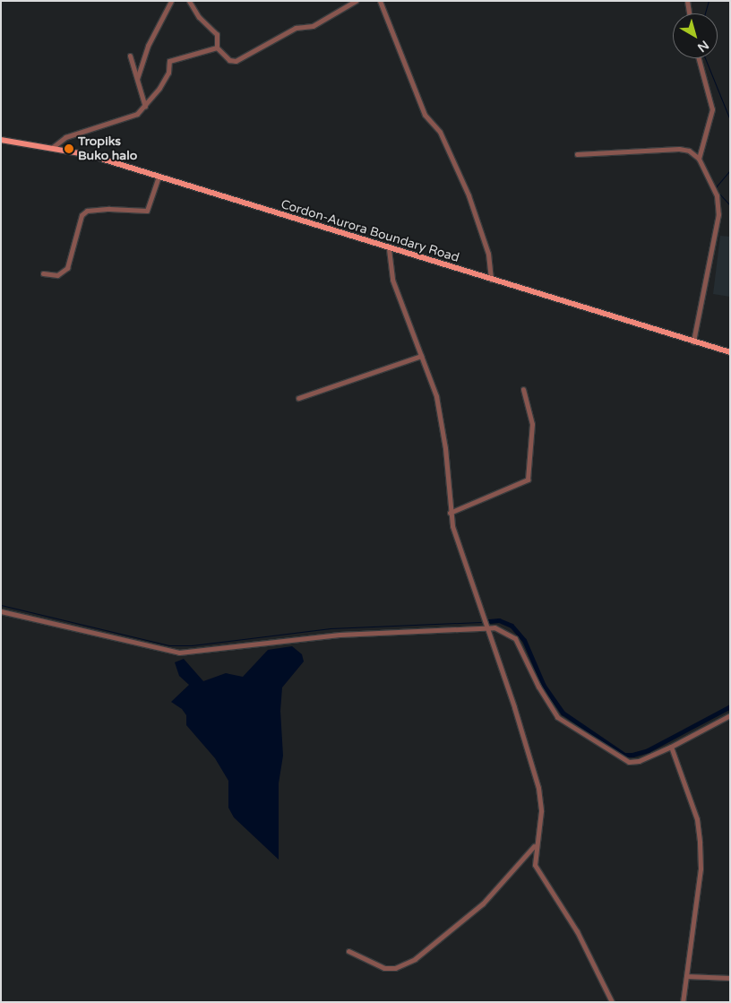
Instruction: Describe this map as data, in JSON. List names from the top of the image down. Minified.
{"streets":{"main road":["Cordon-Aurora Boundary Road"]},"places":["Tropiks Buko halo"],"north":"bottom right"}
